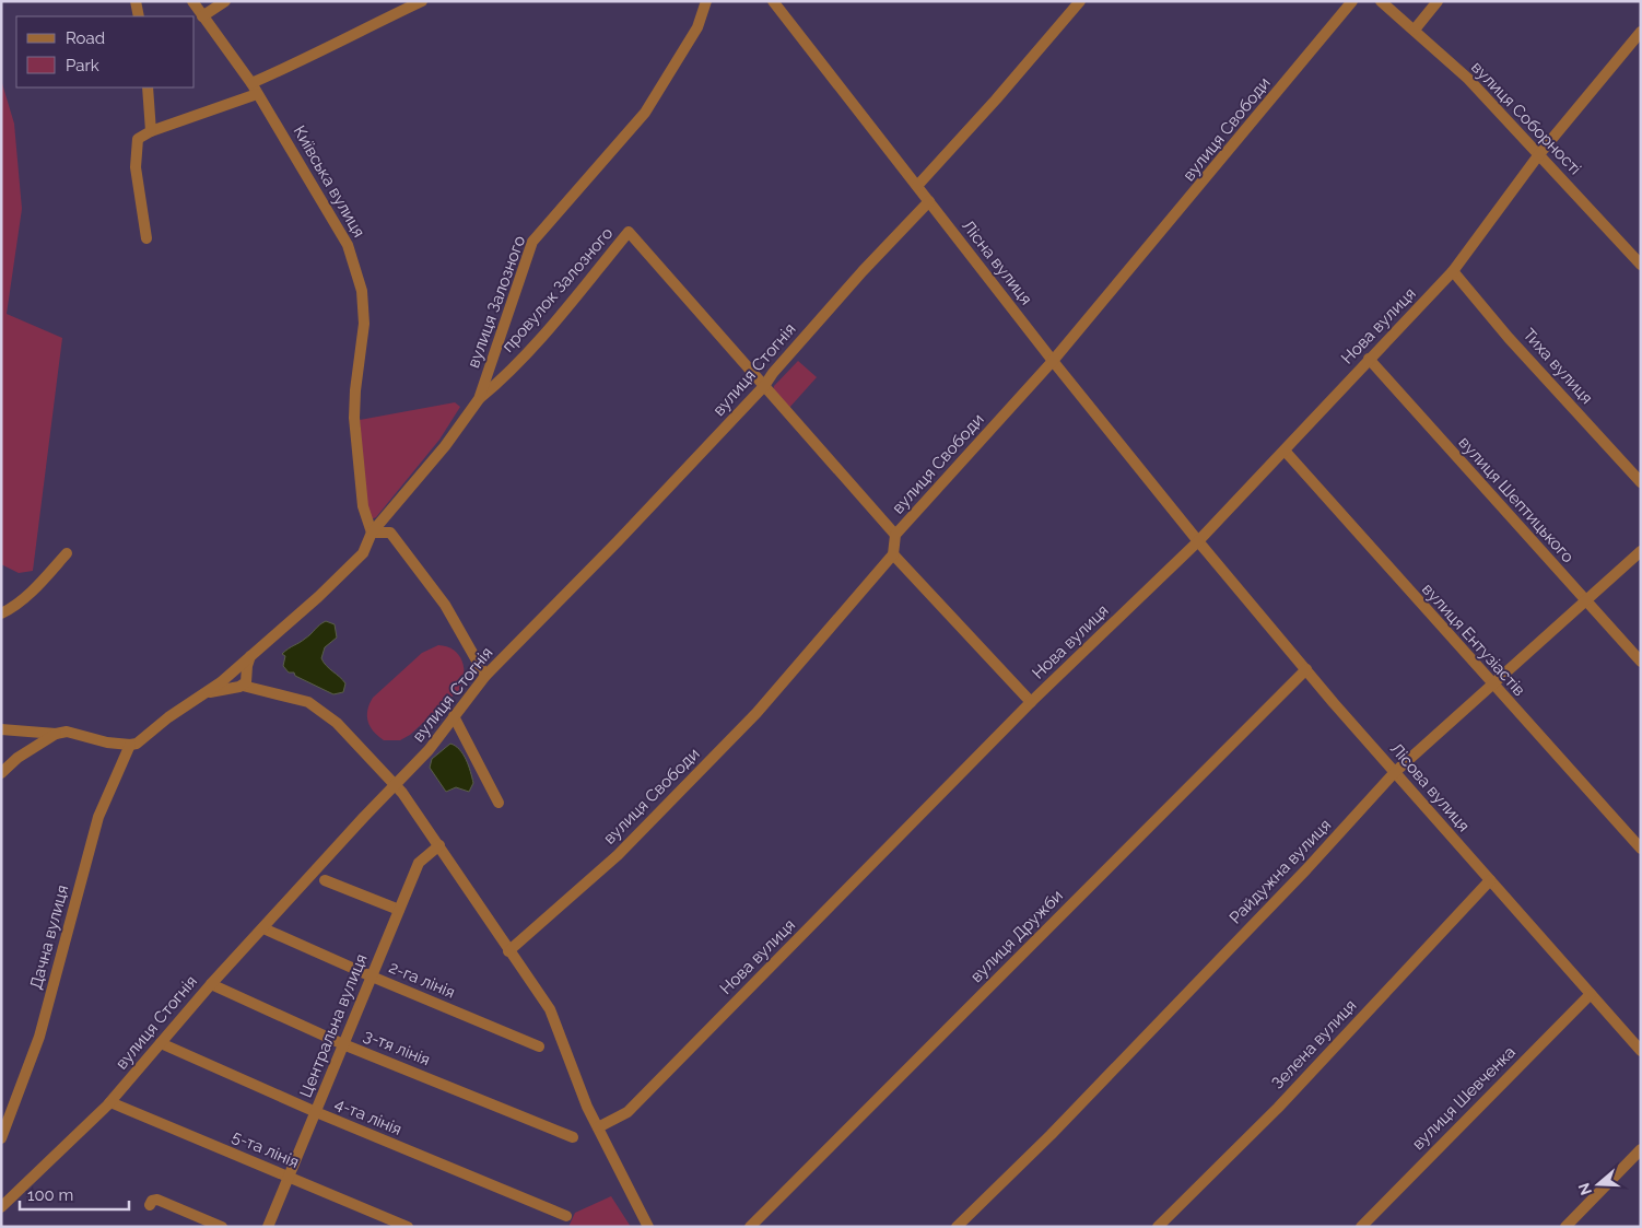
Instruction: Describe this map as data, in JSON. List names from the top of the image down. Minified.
{"streets":{"street":["вулиця Соборності","вулиця Свободи","Київська вулиця","Лісна вулиця","провулок Залозного","вулиця Залозного","Нова вулиця","Тиха вулиця","вулиця Стогнія","вулиця Шептицького","вулиця Ентузіастів","Лісова вулиця","Райдужна вулиця","вулиця Дружби","Дачна вулиця","2-га лінія","Центральна вулиця","Зелена вулиця","3-тя лінія","вулиця Шевченка","4-та лінія","5-та лінія"]},"crossings":[["вулиця Соборності","Нова вулиця"],["вулиця Свободи","Лісна вулиця"],["вулиця Свободи","провулок Залозного"],["Київська вулиця","вулиця Залозного"],["Лісна вулиця","Нова вулиця"],["Лісна вулиця","вулиця Стогнія"],["Лісна вулиця","Лісова вулиця"],["провулок Залозного","вулиця Залозного"],["провулок Залозного","вулиця Стогнія"],["Нова вулиця","Тиха вулиця"],["Нова вулиця","вулиця Шептицького"],["Нова вулиця","вулиця Ентузіастів"],["Нова вулиця","Лісова вулиця"],["вулиця Стогнія","2-га лінія"],["вулиця Стогнія","3-тя лінія"],["вулиця Стогнія","4-та лінія"],["вулиця Стогнія","5-та лінія"],["вулиця Шептицького","Райдужна вулиця"],["вулиця Ентузіастів","Райдужна вулиця"],["Лісова вулиця","Райдужна вулиця"],["Лісова вулиця","вулиця Дружби"],["Лісова вулиця","Зелена вулиця"],["Лісова вулиця","вулиця Шевченка"],["2-га лінія","Центральна вулиця"],["Центральна вулиця","3-тя лінія"],["Центральна вулиця","4-та лінія"],["Центральна вулиця","5-та лінія"]],"legend":["Road","Park"],"scale_bar":"100 m","north":"left"}
